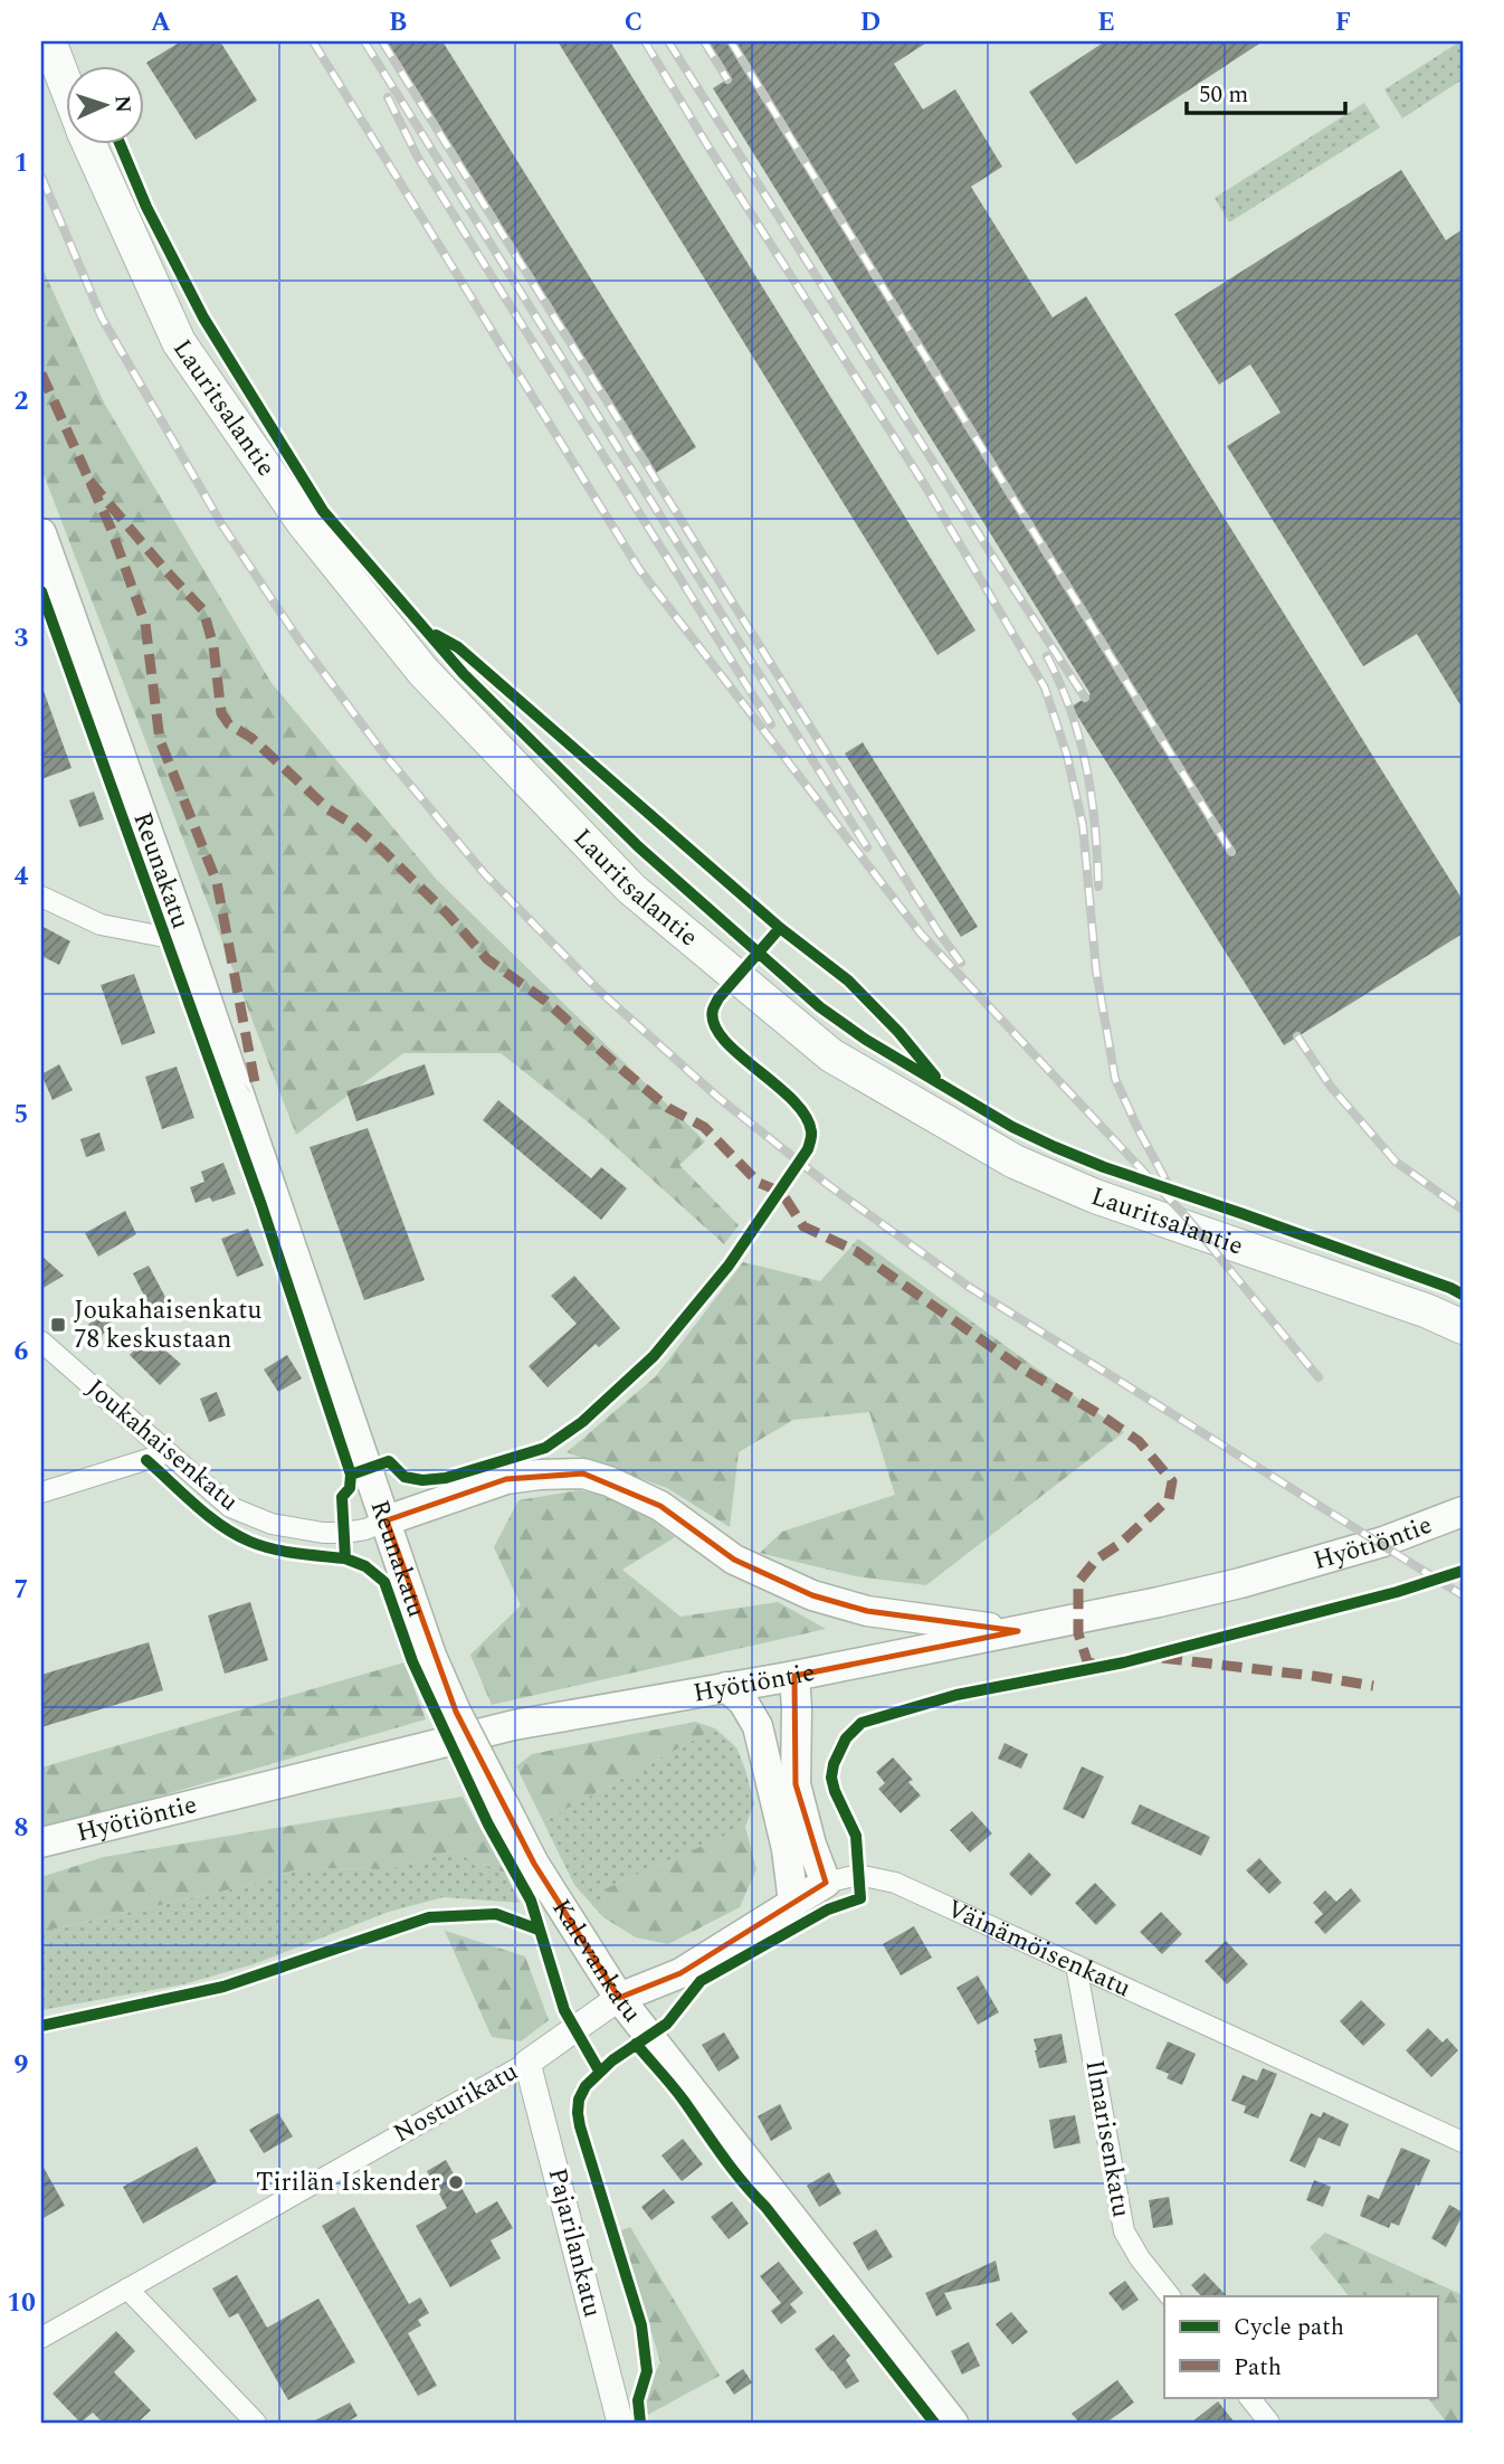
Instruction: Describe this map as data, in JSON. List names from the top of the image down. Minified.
{"streets":{"main road":["Lauritsalantie","Reunakatu","Hyötiöntie","Väinämöisenkatu","Kalevankatu"],"street":["Joukahaisenkatu","Nosturikatu","Ilmarisenkatu","Pajarilankatu"]},"crossings":[["Reunakatu","Joukahaisenkatu"],["Reunakatu","Kalevankatu"],["Väinämöisenkatu","Kalevankatu"],["Väinämöisenkatu","Nosturikatu"],["Väinämöisenkatu","Ilmarisenkatu"],["Kalevankatu","Nosturikatu"],["Nosturikatu","Pajarilankatu"]],"places":{"transit":["Joukahaisenkatu 78 keskustaan"],"other":["Tirilän Iskender"]},"legend":["Cycle path","Path"],"scale_bar":"50 m","north":"right","grid":{"columns":["A","B","C","D","E","F"],"rows":["1","2","3","4","5","6","7","8","9","10"]}}
